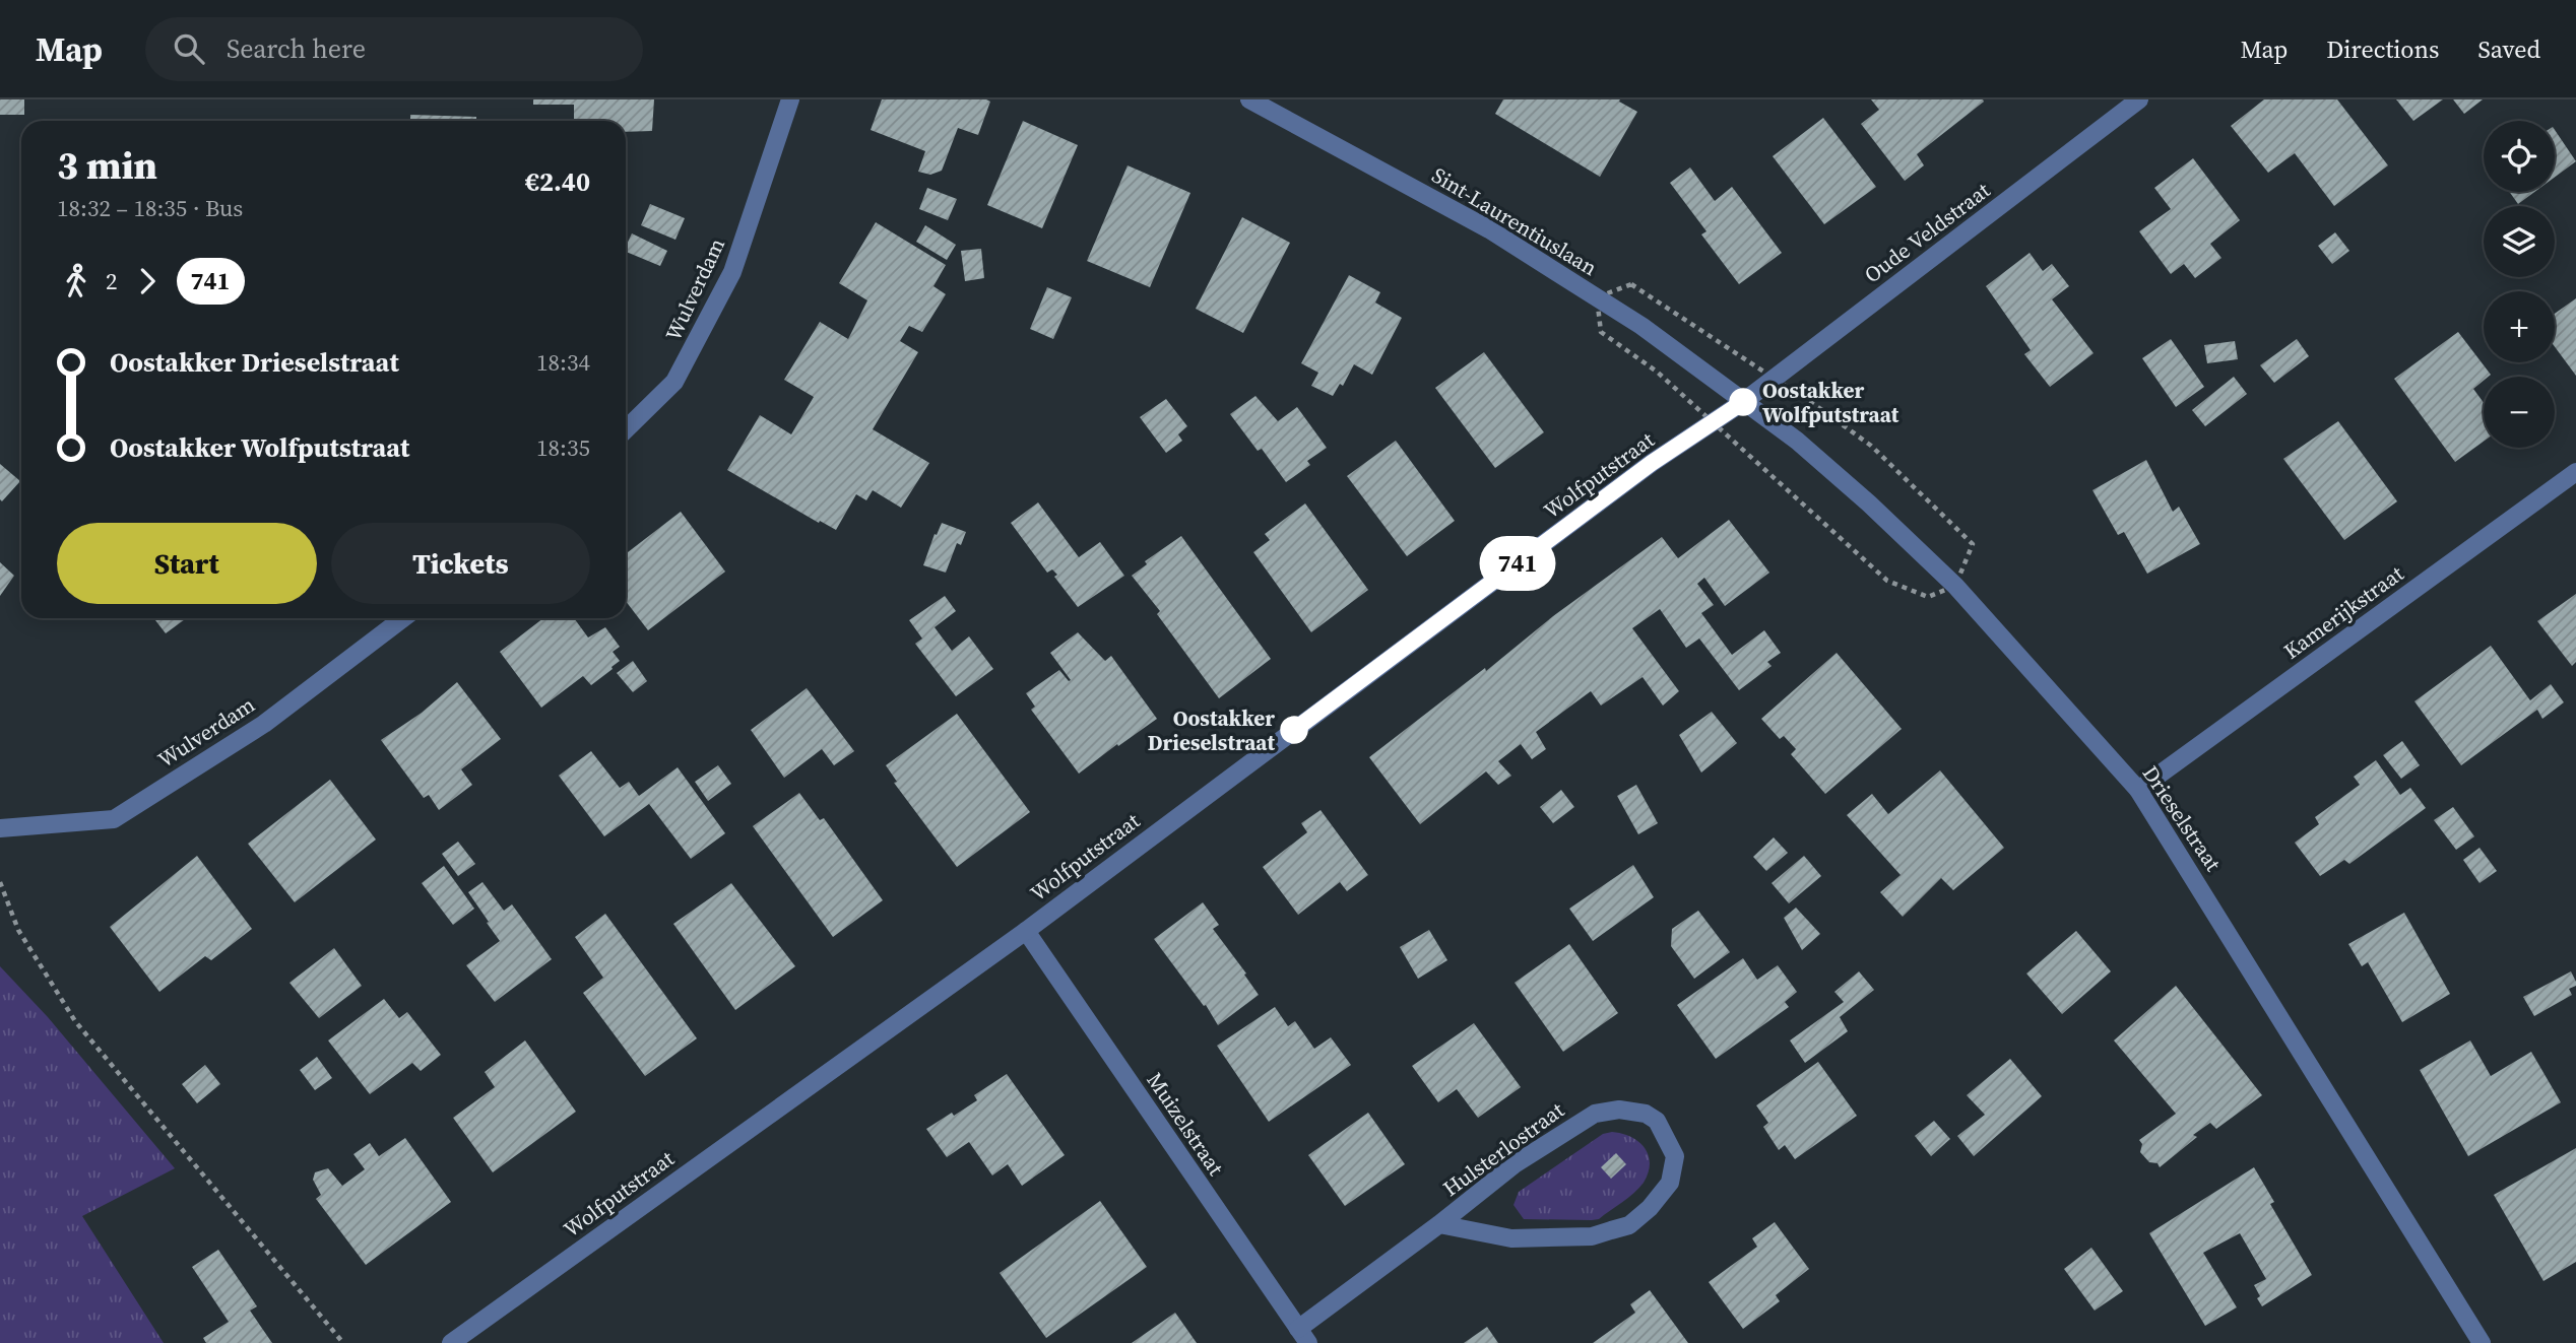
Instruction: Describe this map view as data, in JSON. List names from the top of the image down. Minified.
{"streets":{"street":["Sint-Laurentiuslaan","Oude Veldstraat","Wulverdam","Wolfputstraat","Kamerijkstraat","Drieselstraat","Muizelstraat","Hulsterlostraat"]},"crossings":[["Sint-Laurentiuslaan","Oude Veldstraat"],["Sint-Laurentiuslaan","Wolfputstraat"],["Sint-Laurentiuslaan","Drieselstraat"],["Oude Veldstraat","Wolfputstraat"],["Oude Veldstraat","Drieselstraat"],["Wolfputstraat","Drieselstraat"],["Wolfputstraat","Muizelstraat"],["Kamerijkstraat","Drieselstraat"],["Muizelstraat","Hulsterlostraat"]],"places":["Oostakker Wolfputstraat","Oostakker Drieselstraat"],"lines":["bus line 741"],"page":{"header":"Map","search":"Search here","nav":["Map","Directions","Saved"],"on_map":"741","map_buttons":["+","−"],"heading":["3 min","18:32 – 18:35 · Bus","€2.40"],"legs":["2","741"],"list":[{"name":"Oostakker Drieselstraat","value":"18:34"},{"name":"Oostakker Wolfputstraat","value":"18:35"}],"buttons":["Start","Tickets"]}}
